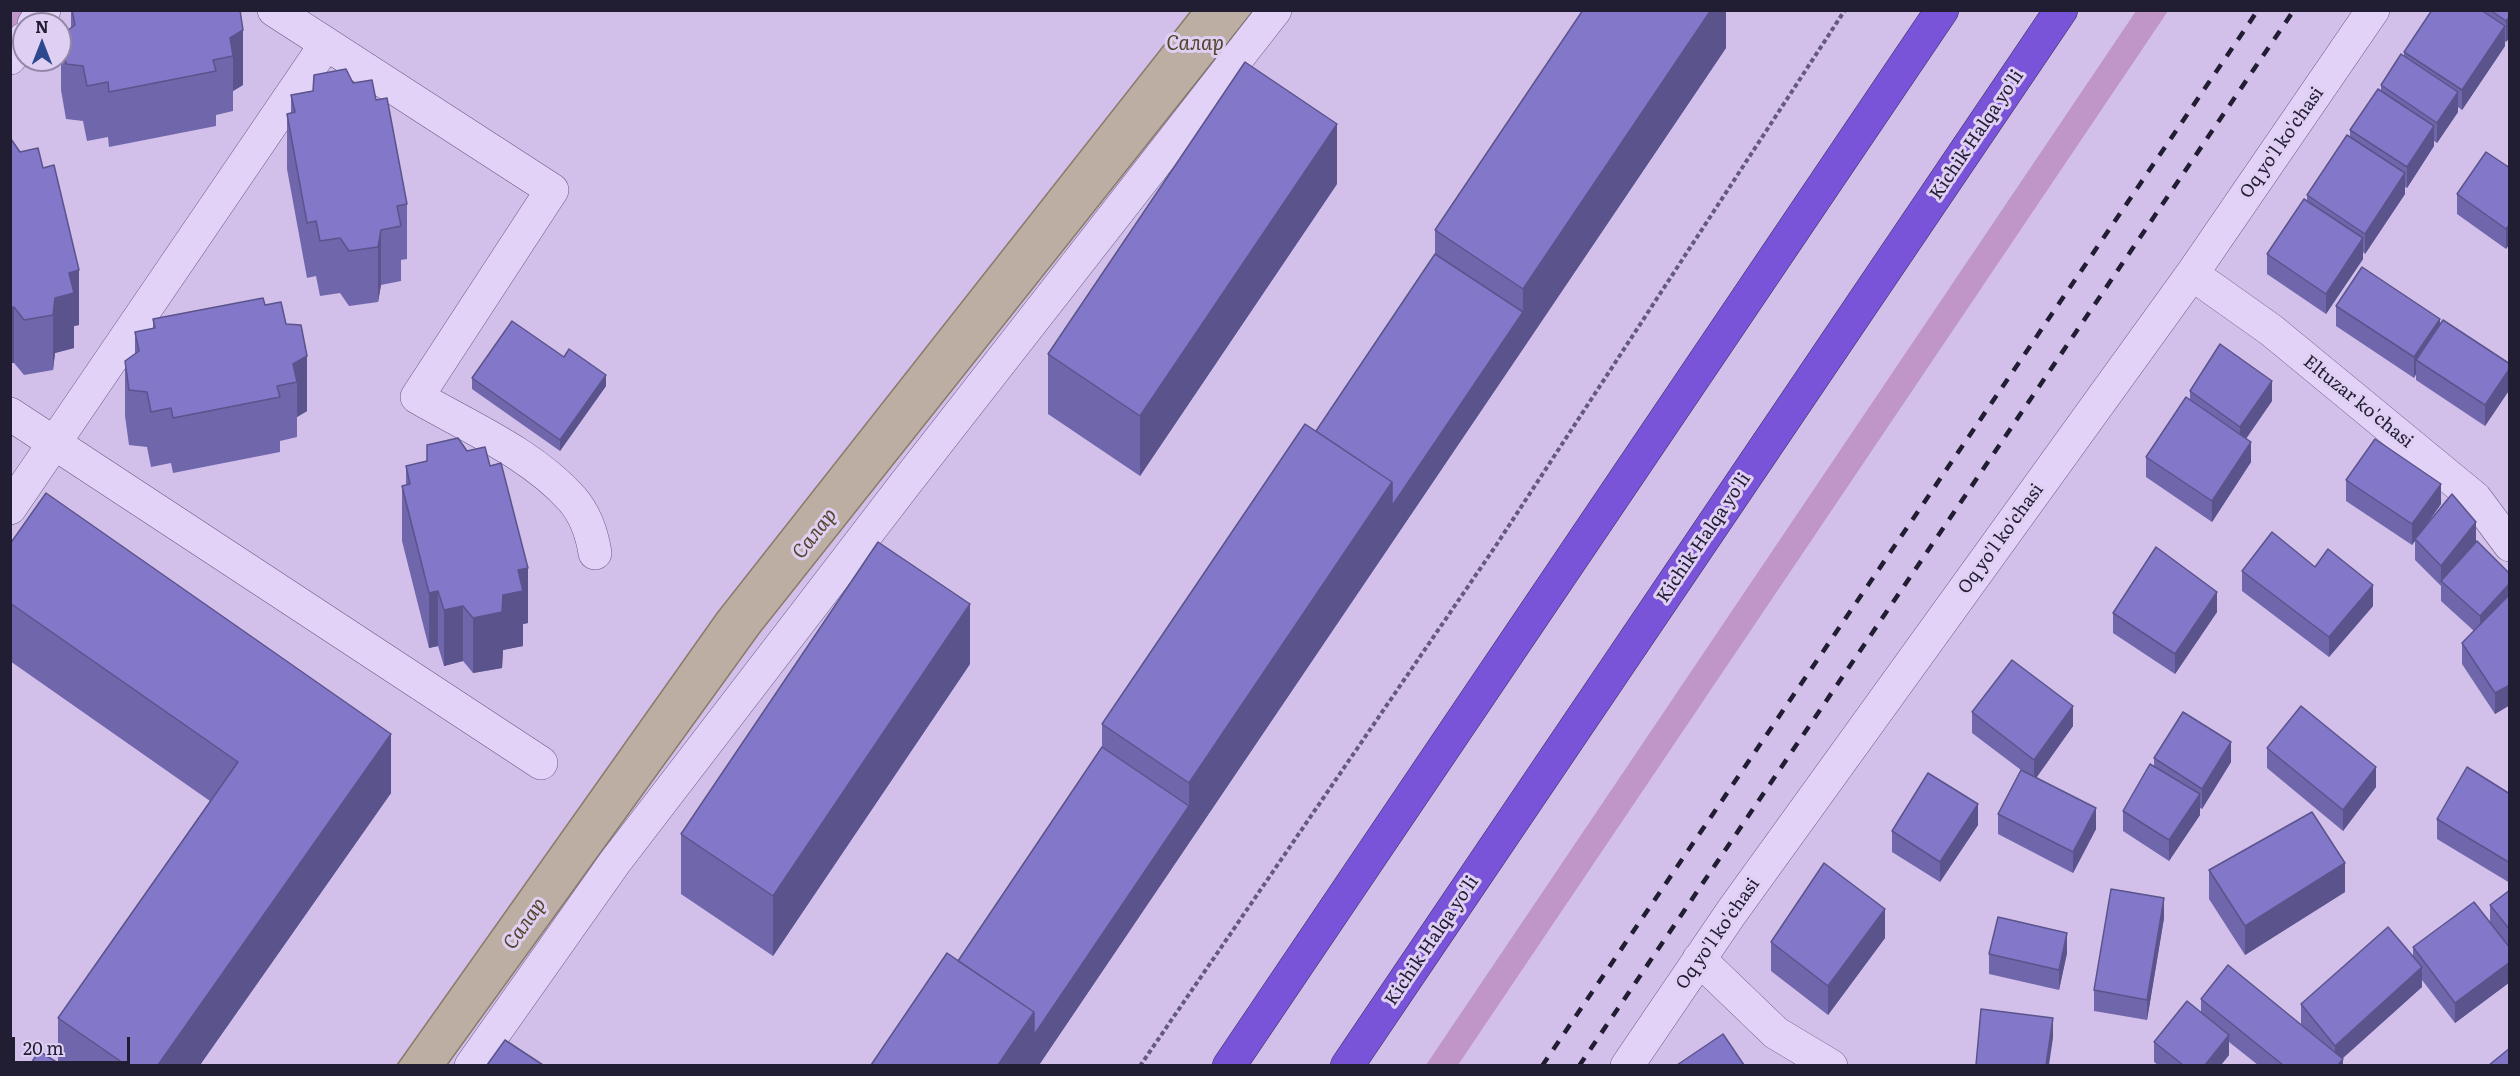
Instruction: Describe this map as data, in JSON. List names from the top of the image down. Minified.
{"streets":{"highway":["Kichik Halqa yo'li"],"street":["Oq yo'l ko'chasi","Eltuzar ko'chasi"]},"crossings":[["Oq yo'l ko'chasi","Eltuzar ko'chasi"]],"water":["Салар"],"scale_bar":"20 m","north":"top"}
